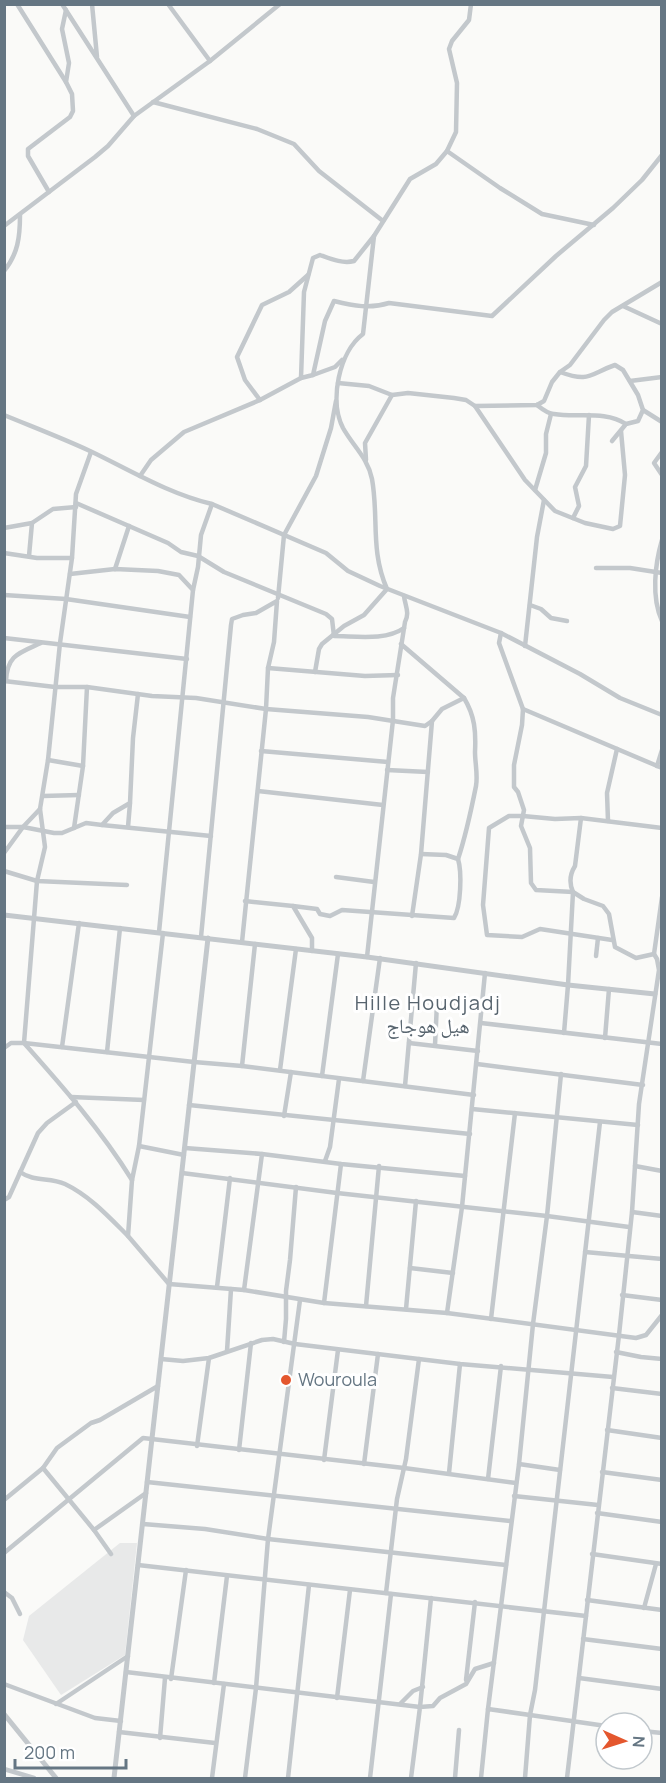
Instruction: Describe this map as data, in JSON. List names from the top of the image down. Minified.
{"districts":["Hille Houdjadj هيل هوجاج"],"places":["Wouroula"],"scale_bar":"200 m","north":"right"}
